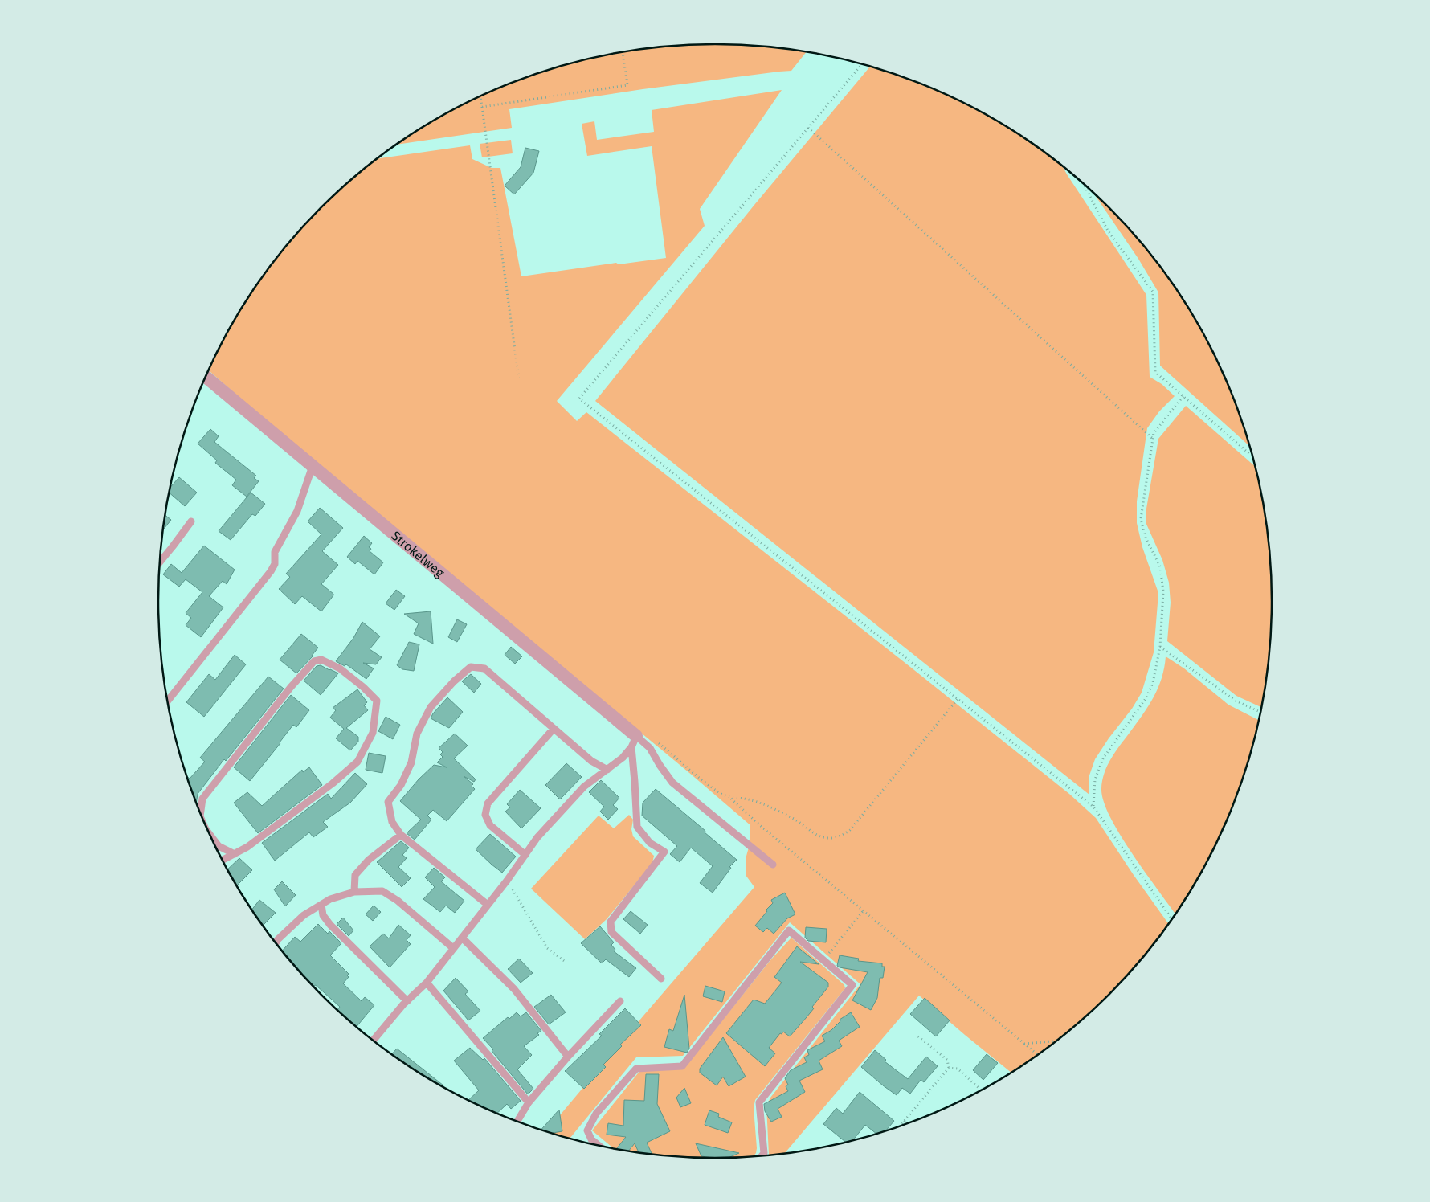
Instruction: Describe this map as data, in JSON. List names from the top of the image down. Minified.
{"streets":{"street":["Strokelweg"]}}
